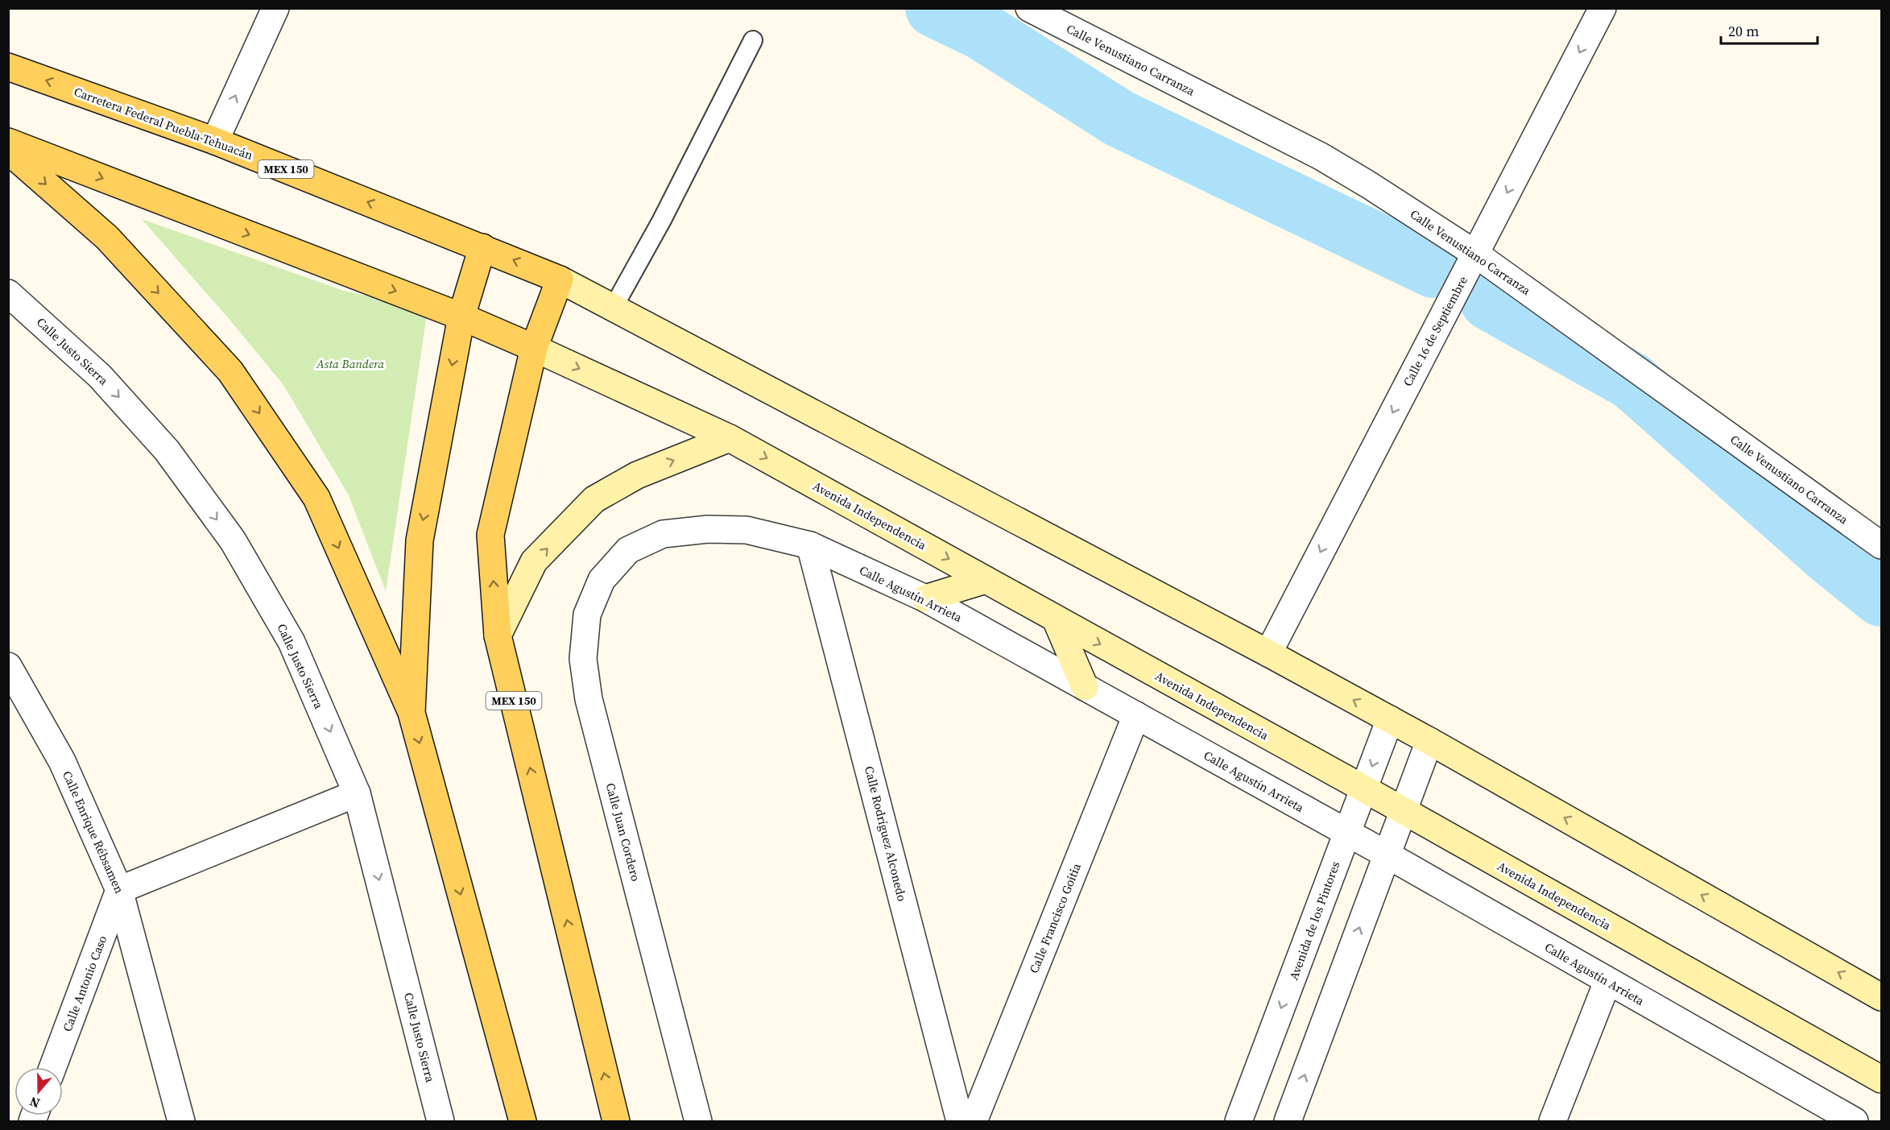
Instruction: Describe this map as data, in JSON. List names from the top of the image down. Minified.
{"streets":{"main road":["Carretera Federal Puebla-Tehuacán","MEX 150","Avenida Independencia"],"street":["Calle Venustiano Carranza","Calle 16 de Septiembre","Calle Justo Sierra","Calle Agustín Arrieta","Calle Enrique Rébsamen","Calle Juan Cordero","Calle Rodríguez Alconedo","Calle Francisco Goitia","Avenida de los Pintores","Calle Antonio Caso"]},"crossings":[["Calle Venustiano Carranza","Calle 16 de Septiembre"],["Carretera Federal Puebla-Tehuacán","MEX 150"],["MEX 150","Avenida Independencia"],["Avenida Independencia","Avenida de los Pintores"],["Calle Agustín Arrieta","Calle Juan Cordero"],["Calle Agustín Arrieta","Calle Rodríguez Alconedo"],["Calle Agustín Arrieta","Calle Francisco Goitia"],["Calle Agustín Arrieta","Avenida de los Pintores"],["Calle Enrique Rébsamen","Calle Antonio Caso"]],"one_way":["Calle 16 de Septiembre","Calle Justo Sierra"],"parks":["Asta Bandera"],"scale_bar":"20 m","north":"bottom"}
